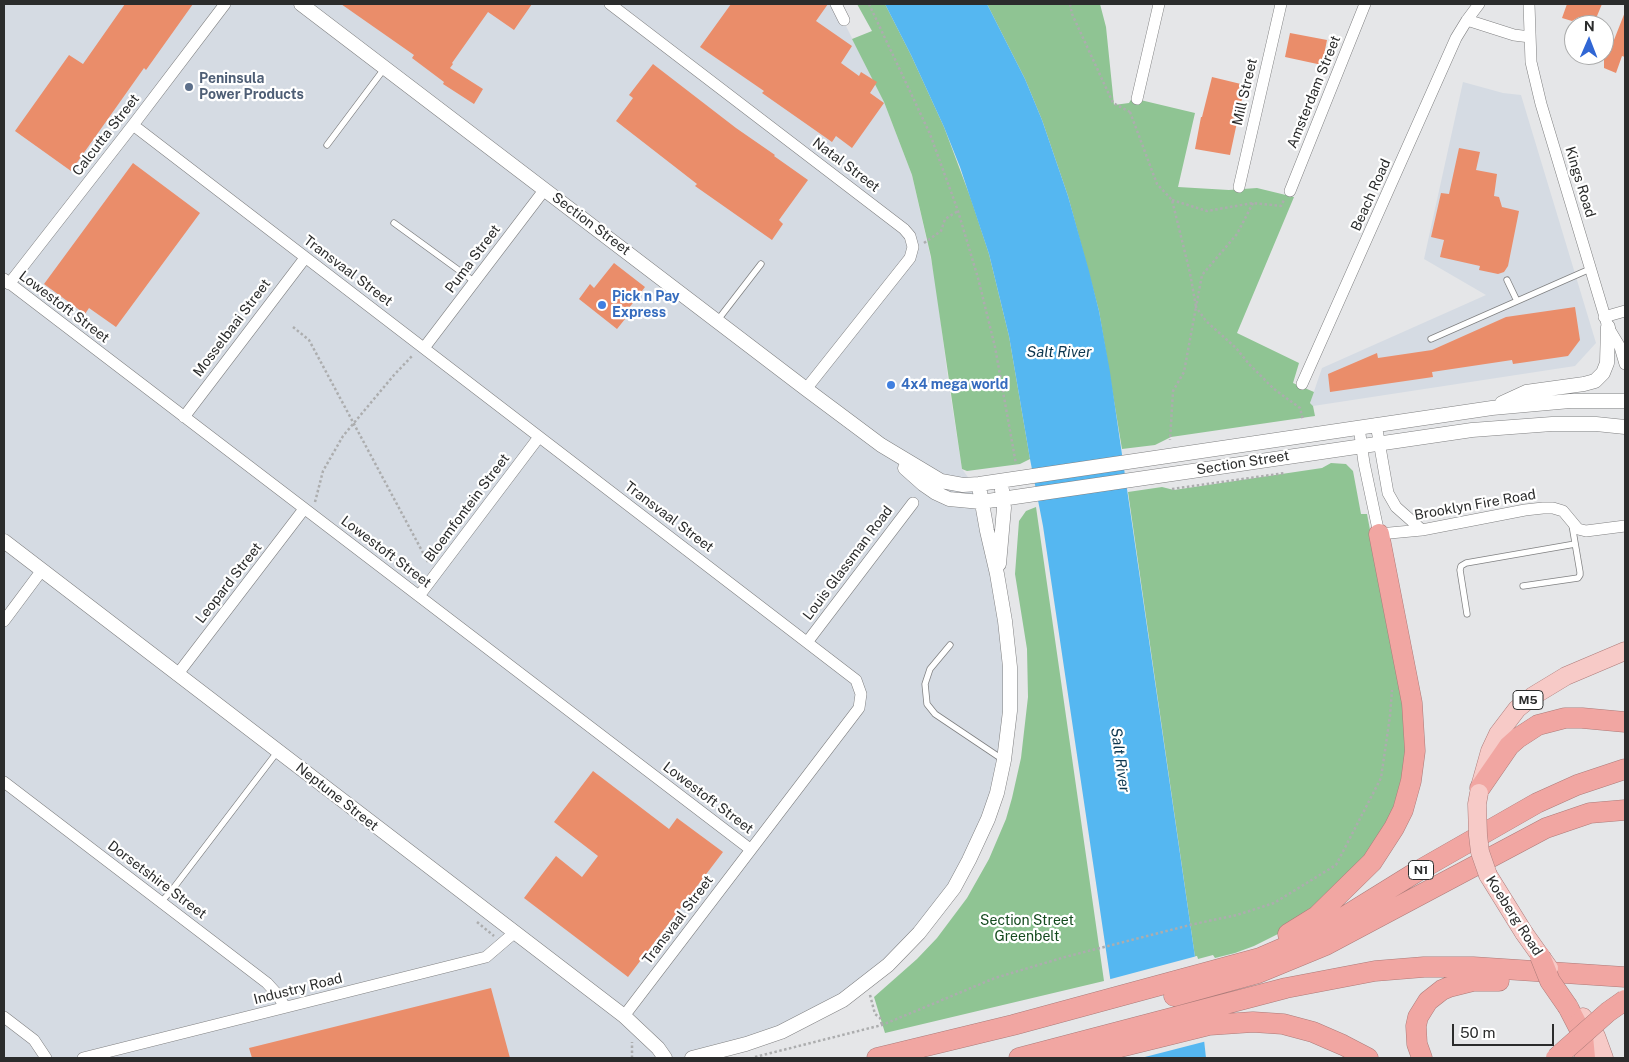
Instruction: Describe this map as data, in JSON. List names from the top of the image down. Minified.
{"streets":{"highway":["N1"],"main road":["M5","Koeberg Road"],"street":["Mill Street","Amsterdam Street","Calcutta Street","Natal Street","Kings Road","Beach Road","Section Street","Puma Street","Transvaal Street","Lowestoft Street","Mosselbaai Street","Brooklyn Fire Road","Bloemfontein Street","Louis Glassman Road","Leopard Street","Neptune Street","Dorsetshire Street","Industry Road"]},"crossings":[["Calcutta Street","Transvaal Street"],["Calcutta Street","Lowestoft Street"],["Natal Street","Section Street"],["Section Street","Puma Street"],["Puma Street","Transvaal Street"],["Transvaal Street","Lowestoft Street"],["Transvaal Street","Mosselbaai Street"],["Transvaal Street","Bloemfontein Street"],["Transvaal Street","Louis Glassman Road"],["Transvaal Street","Neptune Street"],["Lowestoft Street","Mosselbaai Street"],["Lowestoft Street","Bloemfontein Street"],["Lowestoft Street","Leopard Street"],["Leopard Street","Neptune Street"],["Neptune Street","Industry Road"],["Dorsetshire Street","Industry Road"]],"water":["Salt River"],"parks":["Section Street Greenbelt"],"places":["Peninsula Power Products","Pick n Pay Express","4x4 mega world"],"scale_bar":"50 m","north":"top"}
